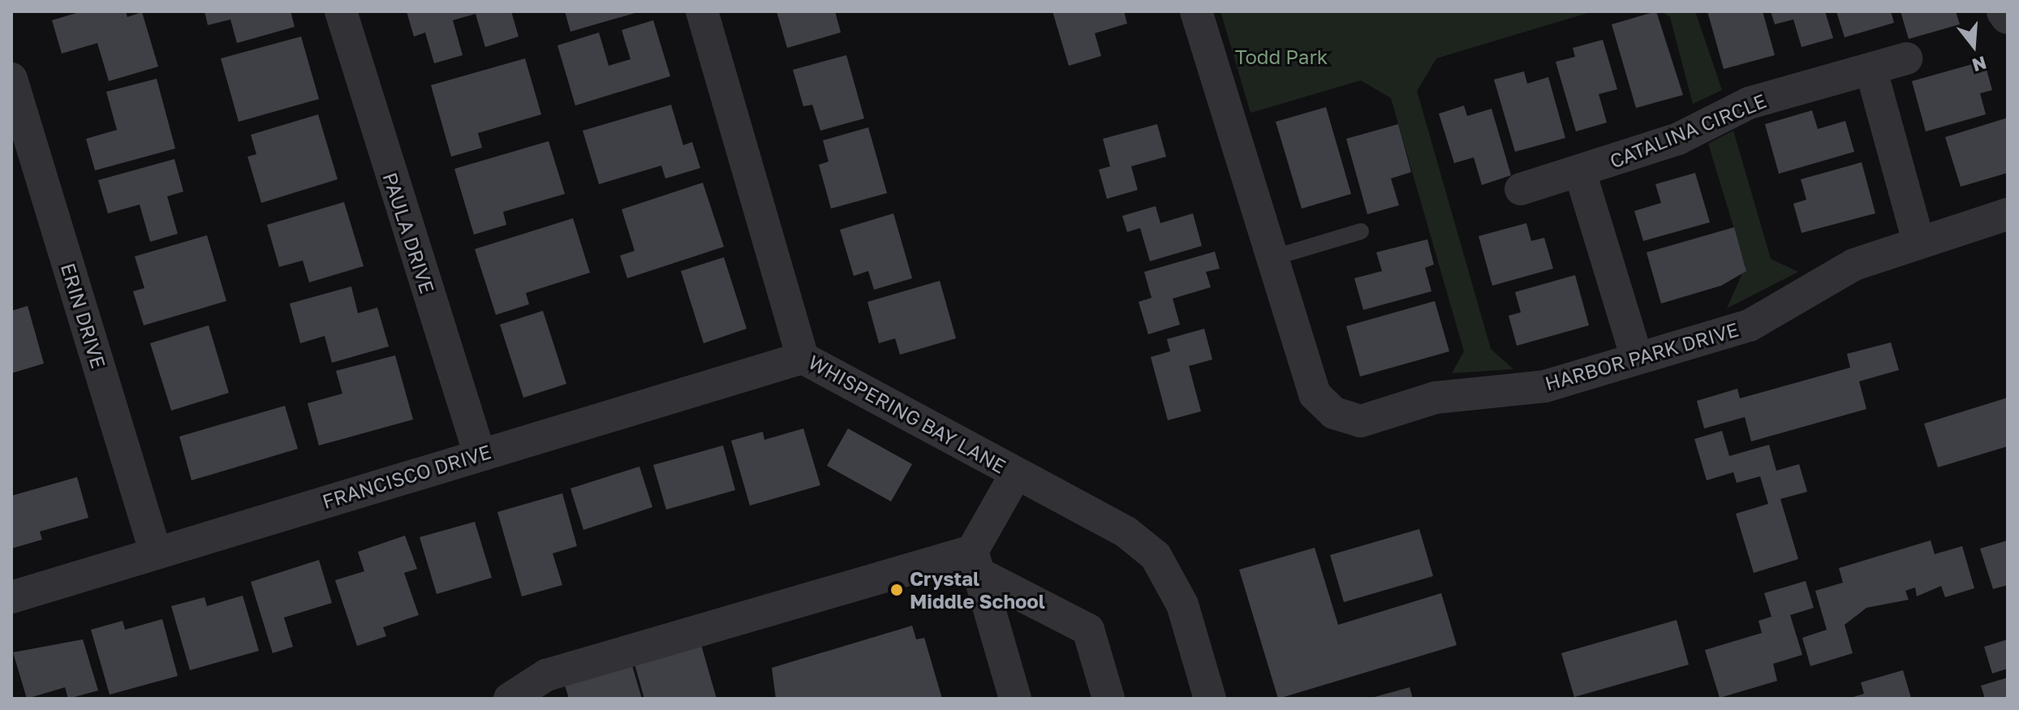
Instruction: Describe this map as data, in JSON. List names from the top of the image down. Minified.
{"streets":{"street":["CATALINA CIRCLE","PAULA DRIVE","ERIN DRIVE","HARBOR PARK DRIVE","WHISPERING BAY LANE","FRANCISCO DRIVE"]},"crossings":[["PAULA DRIVE","FRANCISCO DRIVE"],["ERIN DRIVE","FRANCISCO DRIVE"],["WHISPERING BAY LANE","FRANCISCO DRIVE"]],"parks":["Todd Park"],"places":["Crystal Middle School"],"north":"bottom"}
